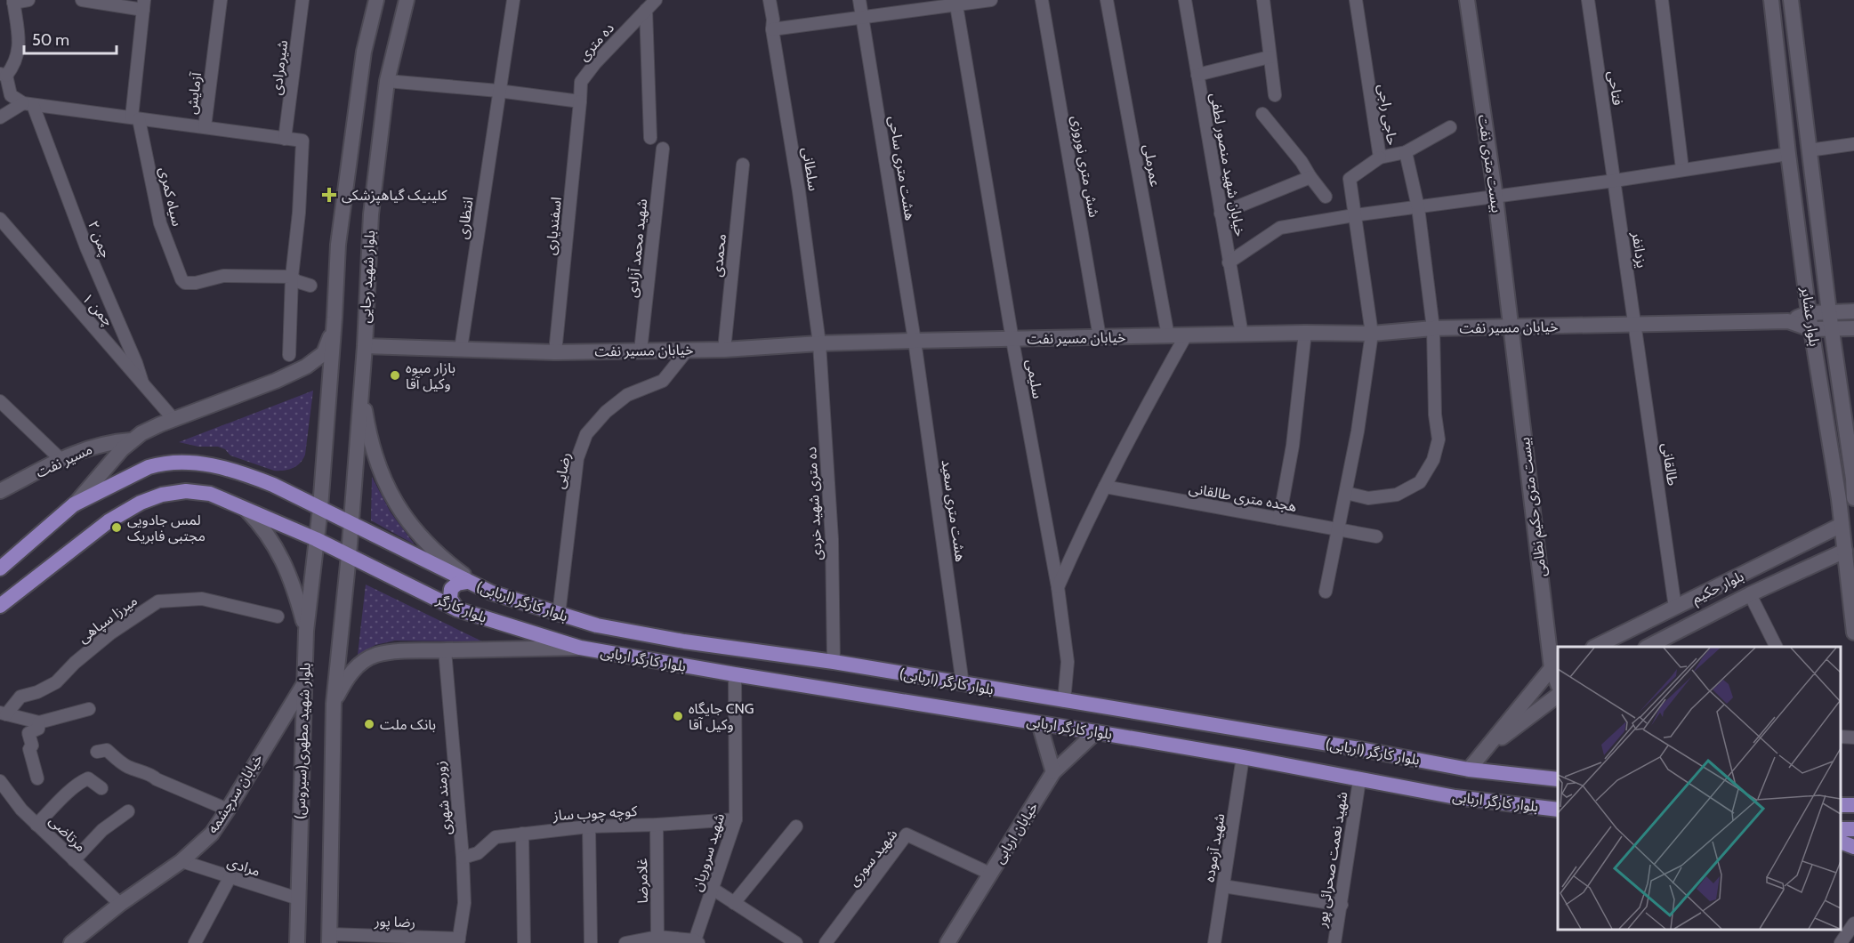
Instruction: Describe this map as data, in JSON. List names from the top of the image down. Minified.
{"streets":{"main road":["بیست متری نفت","بلوار شهید رجایی","بلوار عشایر","خیابان مسیر نفت","مسیر نفت","بیست متری حکیم نظامی","بلوار حکیم","بلوار کارگر (اربابی)","بلوار کارگر","بلوار کارگر اربابی","بلوار شهید مطهری(سیروس)","خیابان سرچشمه","خیابان اربابی"],"street":["ده متری","شیرمرادی","فتاحی","آزمایش","حاجی راجی","خیابان شهید منصور لطفی","عمرملی","شش متری نوروزی","هشت متری ساحی","سلطانی","سیاه کمری","انتظاری","اسفندیاری","چمن ۲","شهید محمد آزادی","یزدانفر","محمدی","چمن ۱","سلیمی","طالقانی","رضایی","هجده متری طالقانی","ده متری شهید خردی","هشت متری سعید","میرزا سپاهی","زورمند شهری","کوچه چوب ساز","مرتاضی","شهید آزموده","شهید سروریان","شهید سوری","شهید نعمت صحرائی پور","مرادی","غلامرضا","رضا پور"]},"crossings":[["ده متری","اسفندیاری"],["فتاحی","یزدانفر"],["بیست متری نفت","خیابان مسیر نفت"],["بیست متری نفت","بیست متری حکیم نظامی"],["خیابان شهید منصور لطفی","خیابان مسیر نفت"],["عمرملی","خیابان مسیر نفت"],["شش متری نوروزی","خیابان مسیر نفت"],["هشت متری ساحی","خیابان مسیر نفت"],["هشت متری ساحی","هشت متری سعید"],["سلطانی","خیابان مسیر نفت"],["سلطانی","ده متری شهید خردی"],["انتظاری","خیابان مسیر نفت"],["اسفندیاری","خیابان مسیر نفت"],["چمن ۲","چمن ۱"],["شهید محمد آزادی","خیابان مسیر نفت"],["یزدانفر","خیابان مسیر نفت"],["یزدانفر","طالقانی"],["محمدی","خیابان مسیر نفت"],["بلوار شهید رجایی","خیابان مسیر نفت"],["بلوار شهید رجایی","بلوار کارگر (اربابی)"],["بلوار شهید رجایی","بلوار کارگر"],["بلوار شهید رجایی","بلوار شهید مطهری(سیروس)"],["بلوار عشایر","خیابان مسیر نفت"],["بلوار عشایر","بلوار حکیم"],["خیابان مسیر نفت","سلیمی"],["خیابان مسیر نفت","طالقانی"],["خیابان مسیر نفت","رضایی"],["خیابان مسیر نفت","ده متری شهید خردی"],["خیابان مسیر نفت","بیست متری حکیم نظامی"],["خیابان مسیر نفت","هشت متری سعید"],["سلیمی","بلوار کارگر (اربابی)"],["طالقانی","بلوار حکیم"],["رضایی","بلوار کارگر (اربابی)"],["ده متری شهید خردی","بلوار کارگر (اربابی)"],["هشت متری سعید","بلوار کارگر (اربابی)"],["بلوار کارگر","بلوار کارگر اربابی"],["بلوار کارگر","بلوار شهید مطهری(سیروس)"],["بلوار کارگر اربابی","خیابان اربابی"],["بلوار کارگر اربابی","شهید آزموده"],["بلوار کارگر اربابی","شهید سروریان"],["بلوار کارگر اربابی","شهید نعمت صحرائی پور"],["بلوار شهید مطهری(سیروس)","خیابان سرچشمه"],["بلوار شهید مطهری(سیروس)","مرادی"],["بلوار شهید مطهری(سیروس)","رضا پور"],["خیابان سرچشمه","مرتاضی"],["خیابان سرچشمه","مرادی"],["زورمند شهری","کوچه چوب ساز"],["زورمند شهری","رضا پور"],["کوچه چوب ساز","شهید سروریان"],["کوچه چوب ساز","غلامرضا"],["خیابان اربابی","شهید سوری"]],"places":{"health":["کلینیک گیاهپزشکی"],"other":["بازار میوه وکیل آقا","لمس جادویی مجتبی فابریک","جایگاه CNG وکیل آقا","بانک ملت"]},"scale_bar":"50 m"}
